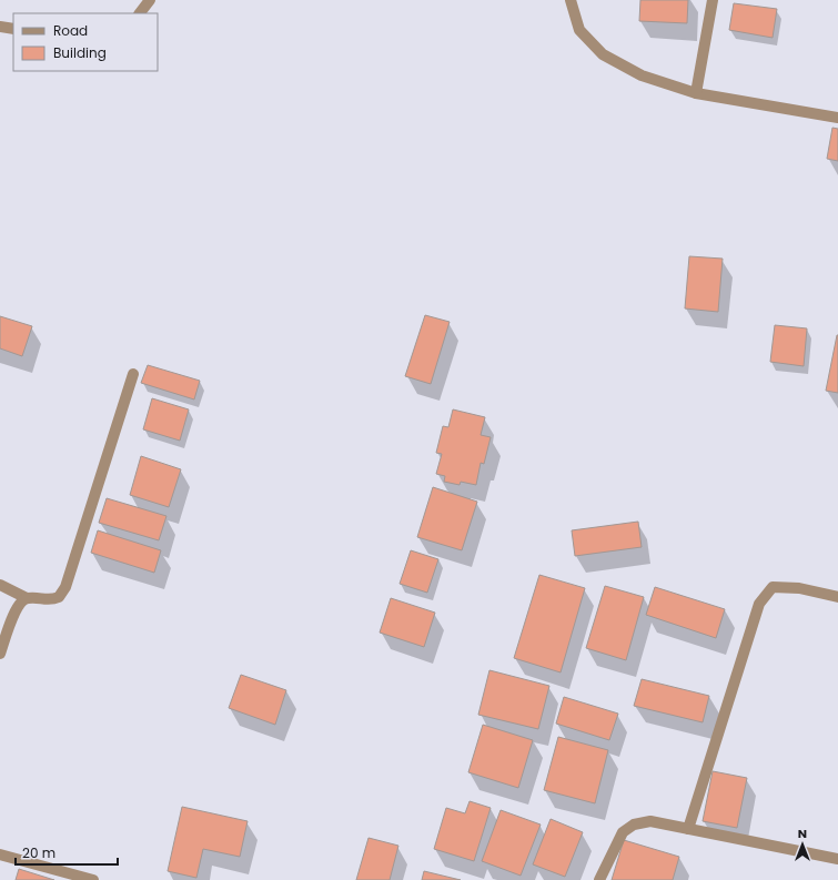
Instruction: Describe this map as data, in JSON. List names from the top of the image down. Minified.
{"legend":["Road","Building"],"scale_bar":"20 m","north":"top"}
